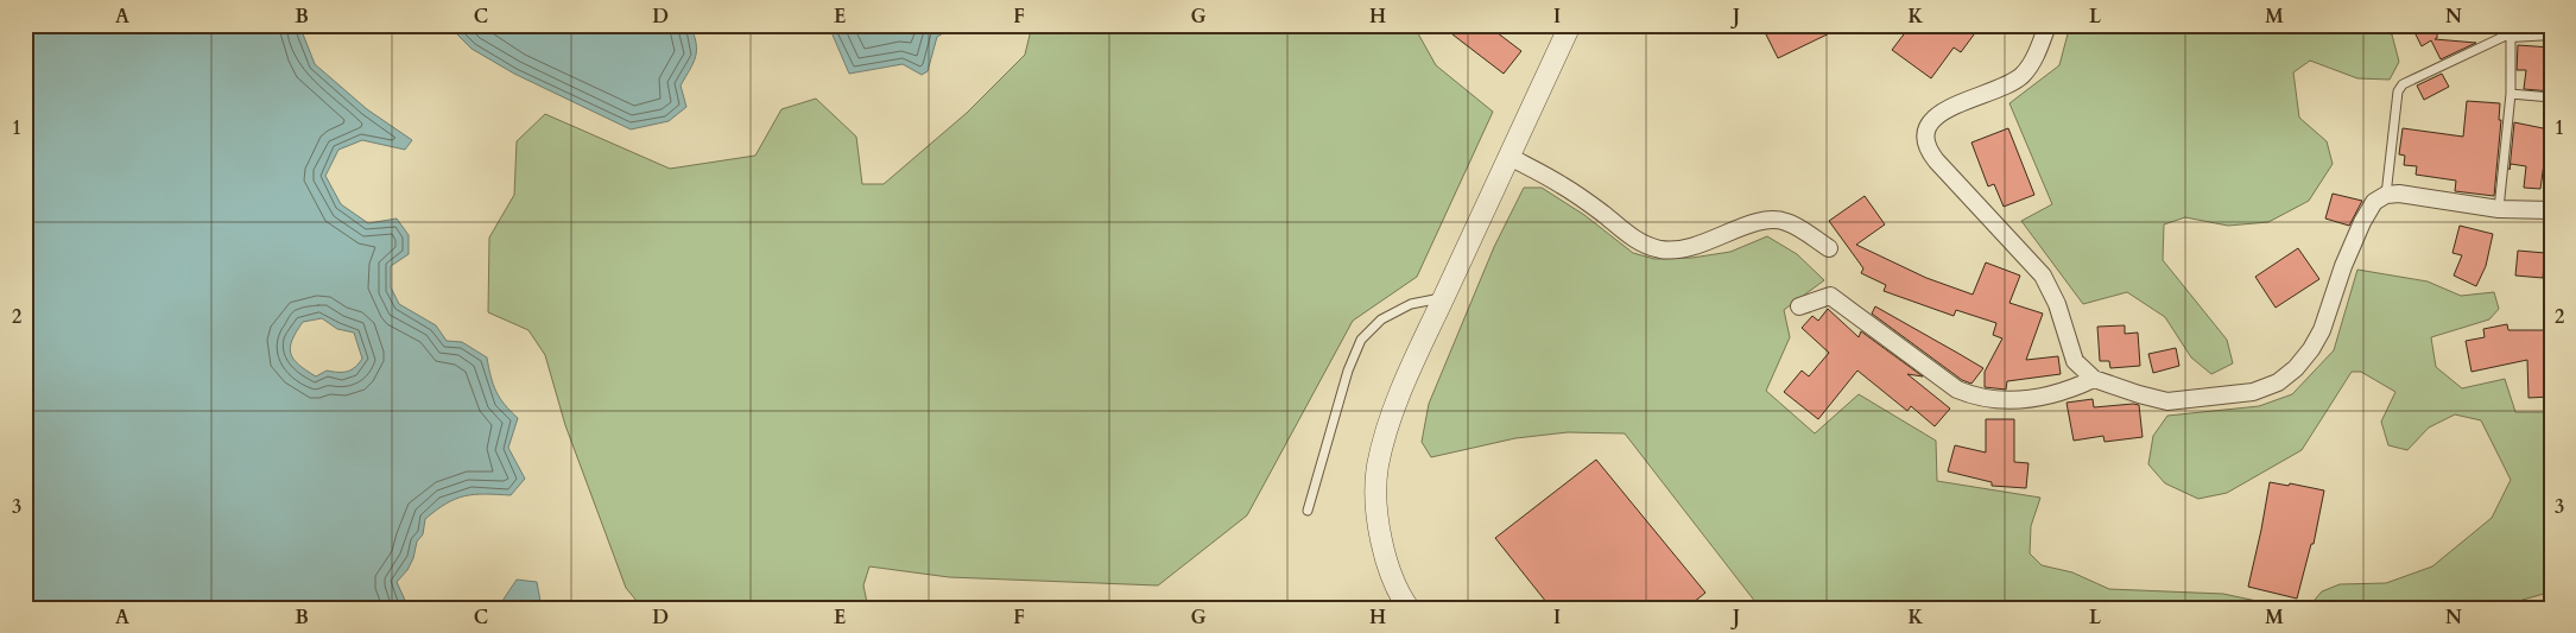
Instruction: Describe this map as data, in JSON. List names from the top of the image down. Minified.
{"grid":{"columns":["A","B","C","D","E","F","G","H","I","J","K","L","M","N"],"rows":["1","2","3"]}}
